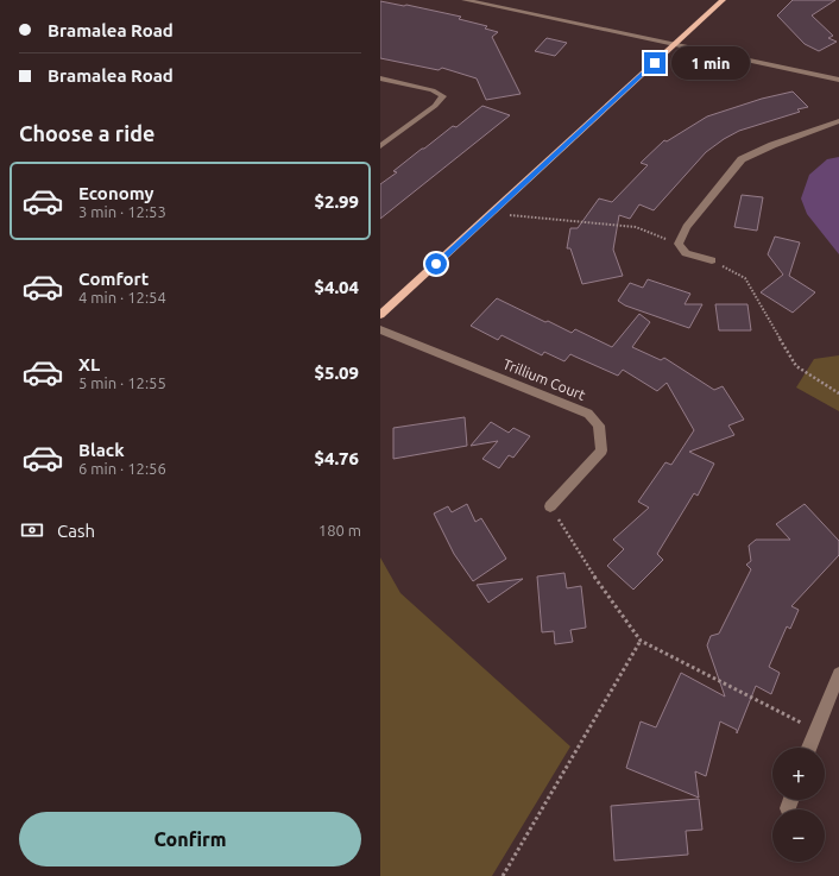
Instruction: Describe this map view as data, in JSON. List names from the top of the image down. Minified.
{"streets":{"street":["Trillium Court"]},"page":{"banner":["Bramalea Road","Bramalea Road"],"bubble":"1 min","heading":"Choose a ride","list":[{"name":"Economy","note":"3 min · 12:53","value":"$2.99"},{"name":"Comfort","note":"4 min · 12:54","value":"$4.04"},{"name":"XL","note":"5 min · 12:55","value":"$5.09"},{"name":"Black","note":"6 min · 12:56","value":"$4.76"}],"pay":["Cash","180 m"],"map_buttons":["+","−"],"buttons":"Confirm"}}
